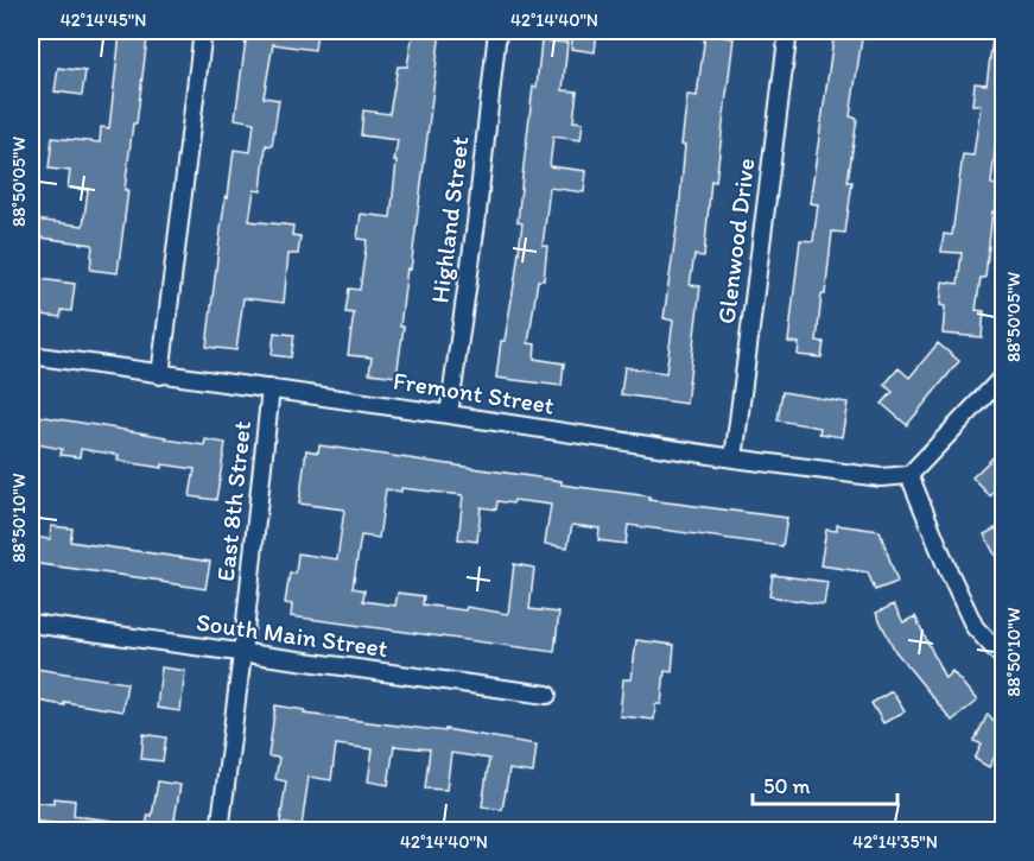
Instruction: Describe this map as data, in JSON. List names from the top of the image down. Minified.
{"streets":{"street":["Highland Street","Glenwood Drive","Fremont Street","East 8th Street","South Main Street"]},"crossings":[["Highland Street","Fremont Street"],["Glenwood Drive","Fremont Street"],["Fremont Street","East 8th Street"],["East 8th Street","South Main Street"]],"scale_bar":"50 m","coordinates":["42°14'45\"N","42°14'40\"N","88°50'05\"W","88°50'10\"W","42°14'35\"N"]}
